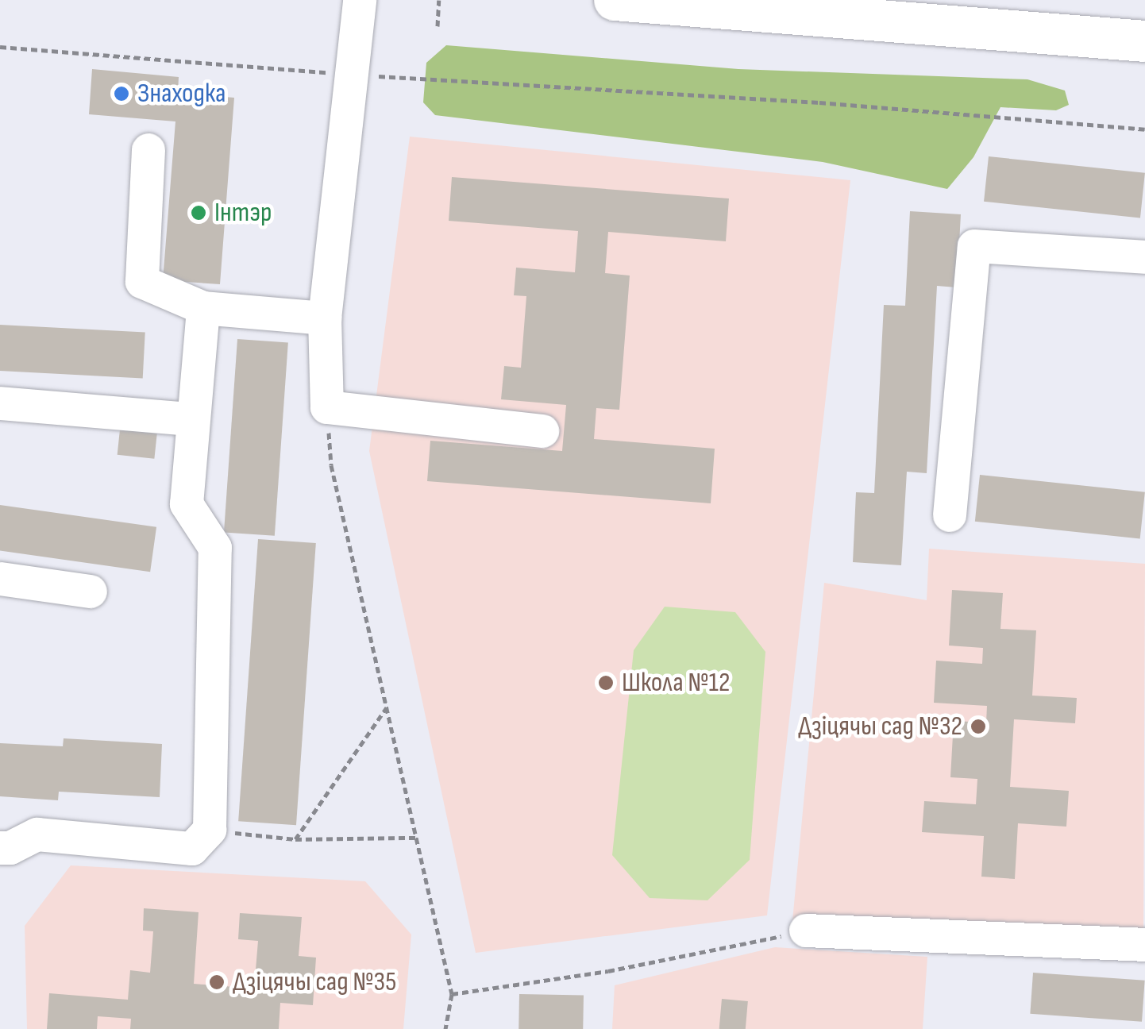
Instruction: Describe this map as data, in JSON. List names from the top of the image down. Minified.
{"places":["Знаходка","Інтэр","Школа №12","Дзіцячы сад №32","Дзіцячы сад №35"]}
